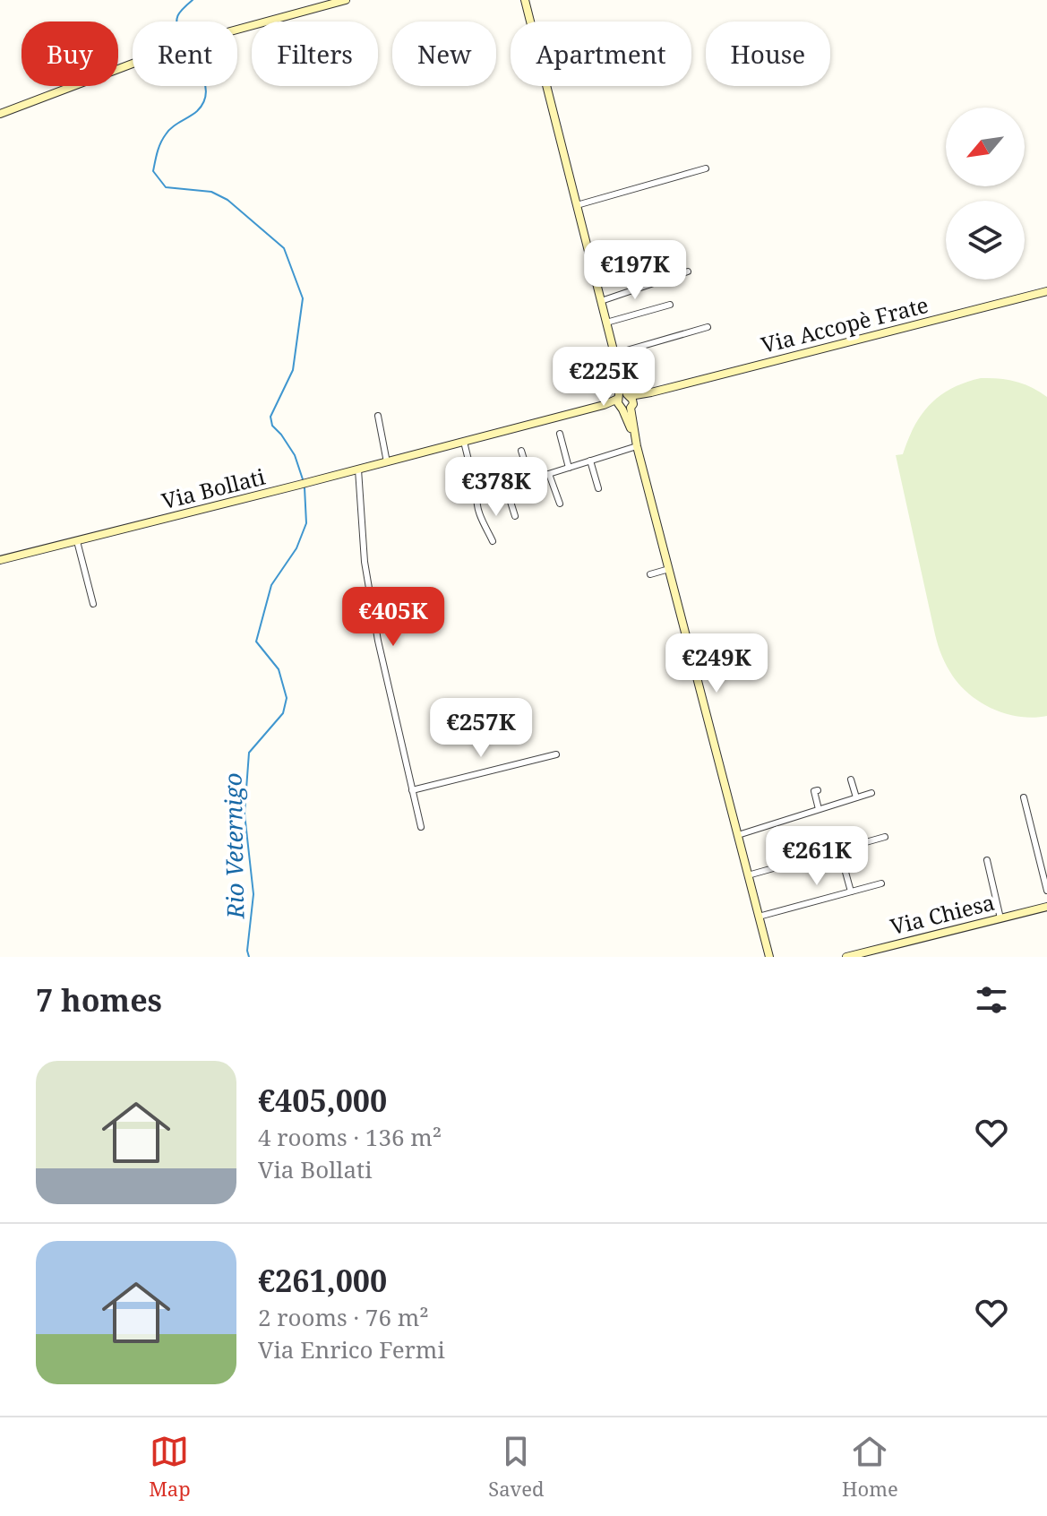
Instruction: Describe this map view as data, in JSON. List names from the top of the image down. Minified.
{"streets":{"main road":["Via Accopè Frate","Via Bollati","Via Chiesa"]},"crossings":[["Via Accopè Frate","Via Bollati"]],"water":["Rio Veternigo"],"north":"bottom left","page":{"chip":["Buy","Rent","Filters","New","Apartment","House"],"price":["€197K","€225K","€378K","€405K","€249K","€257K","€261K"],"heading":"7 homes","list":[{"name":"€405,000","note":"4 rooms · 136 m² · Via Bollati"},{"name":"€261,000","note":"2 rooms · 76 m² · Via Enrico Fermi"}],"tabs":["Map","Saved","Home"]}}
